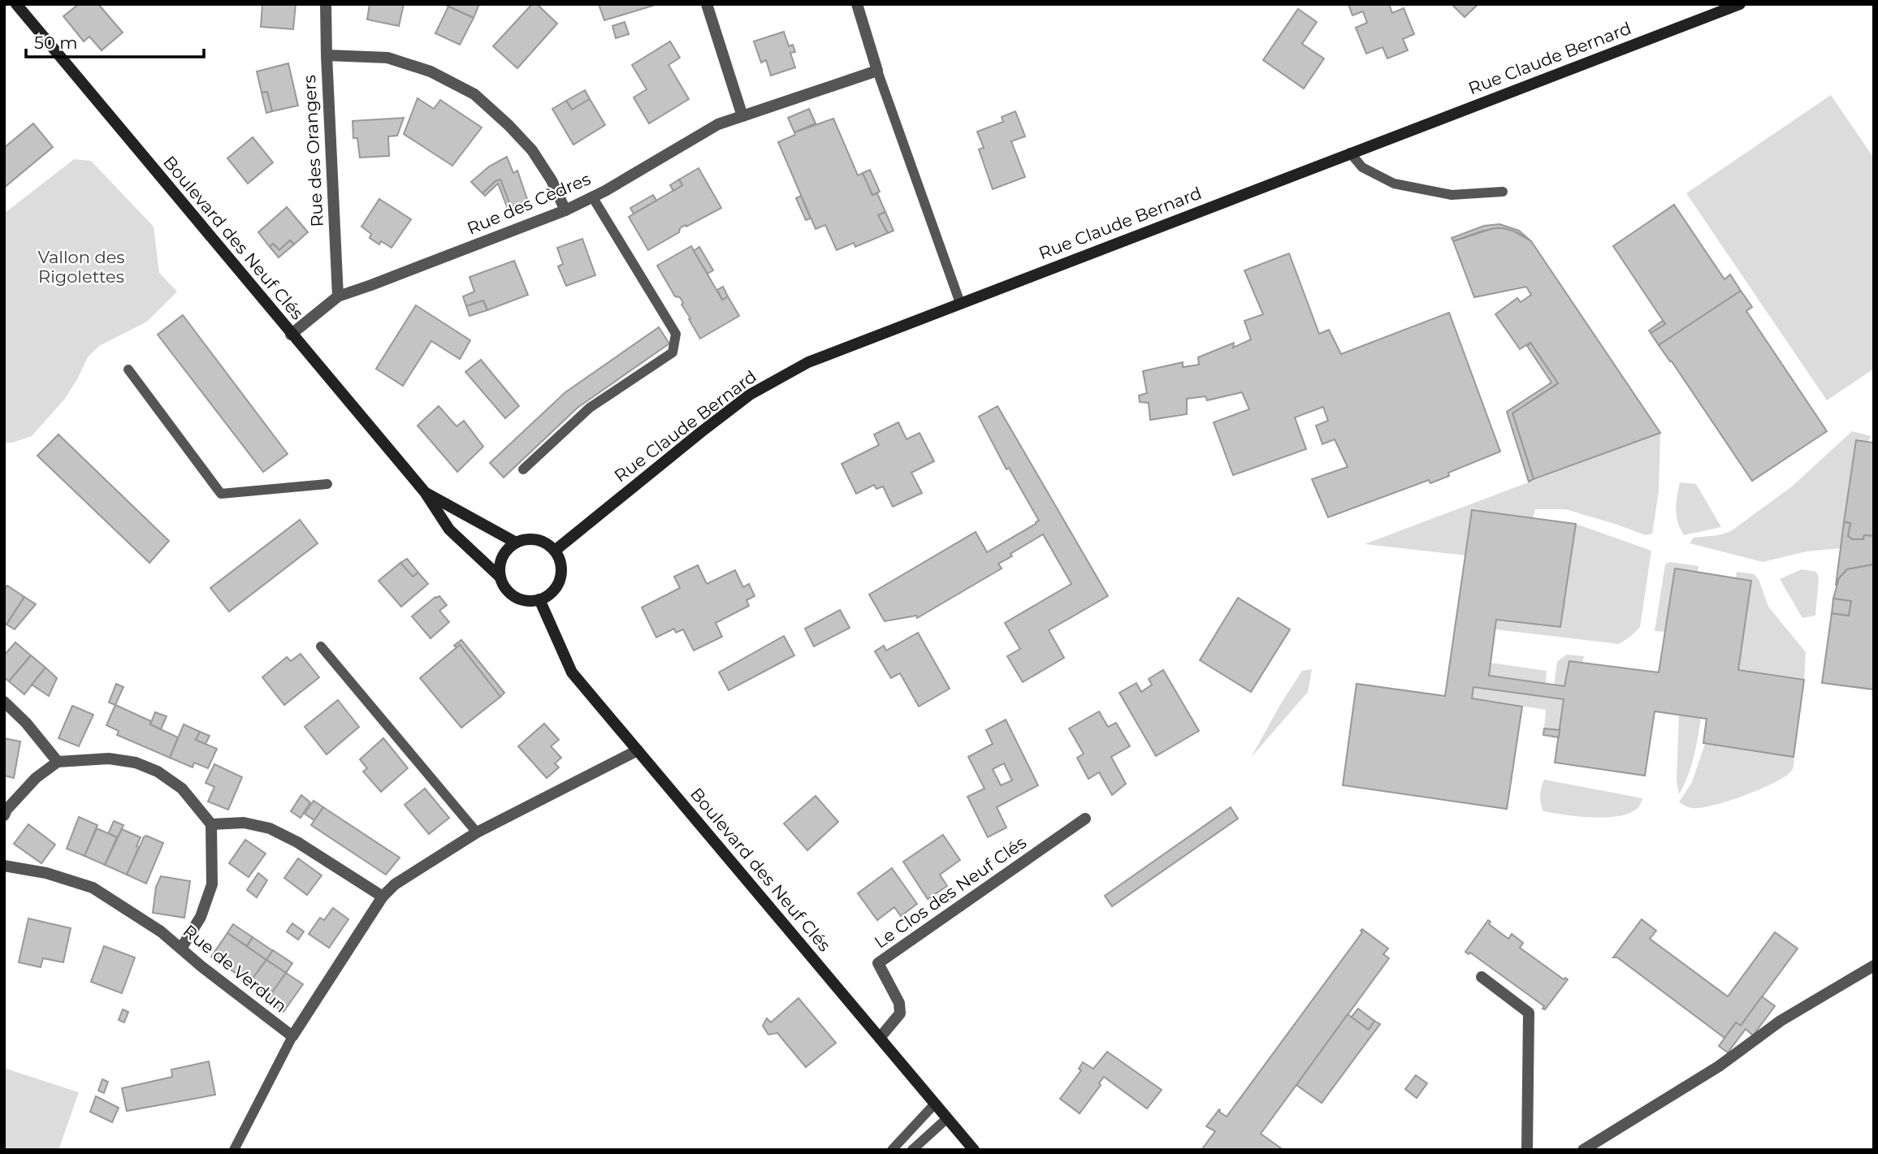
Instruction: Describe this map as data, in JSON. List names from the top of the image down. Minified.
{"streets":{"main road":["Rue Claude Bernard","Boulevard des Neuf Clés"],"street":["Rue des Orangers","Rue des Cèdres","Le Clos des Neuf Clés","Rue de Verdun"]},"crossings":[["Rue Claude Bernard","Boulevard des Neuf Clés"],["Rue des Orangers","Rue des Cèdres"],["Rue des Cèdres","Boulevard des Neuf Clés"],["Boulevard des Neuf Clés","Le Clos des Neuf Clés"],["Boulevard des Neuf Clés","Rue de Verdun"]],"parks":["Vallon des Rigolettes"],"scale_bar":"50 m"}
